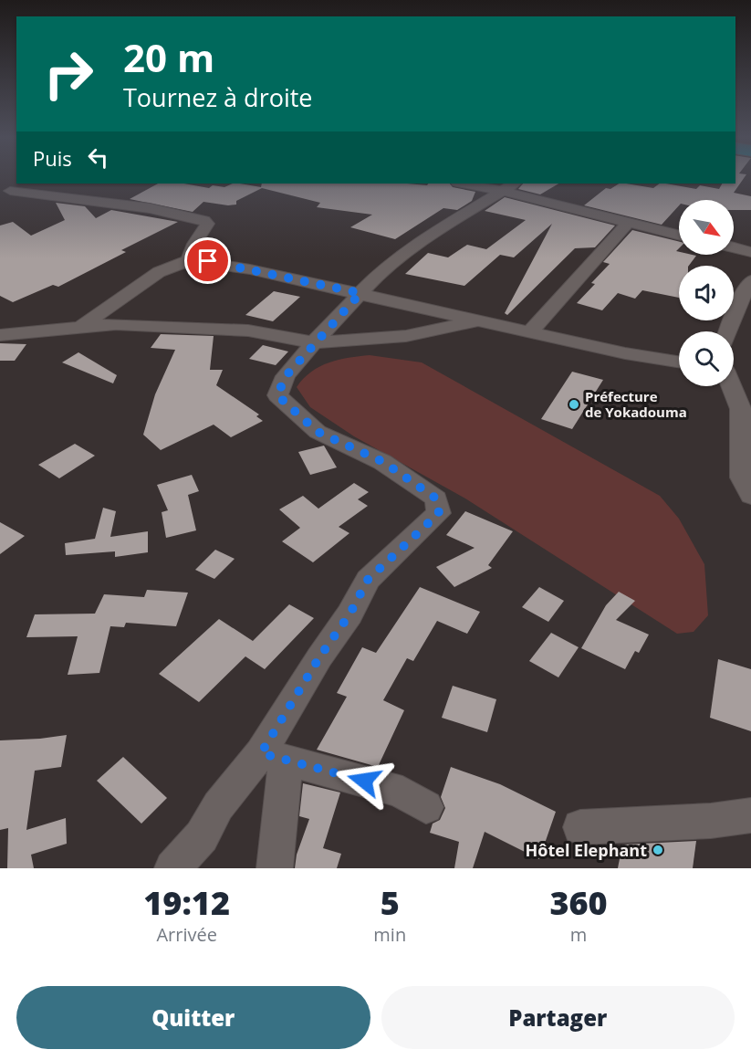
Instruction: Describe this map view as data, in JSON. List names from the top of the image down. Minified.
{"places":["Préfecture de Yokadouma","Hôtel Elephant"],"north":"bottom right","page":{"turn":["20 m","Tournez à droite"],"then":"Puis","eta":["19:12","Arrivée","5","min","360","m"],"buttons":["Quitter","Partager"]}}
